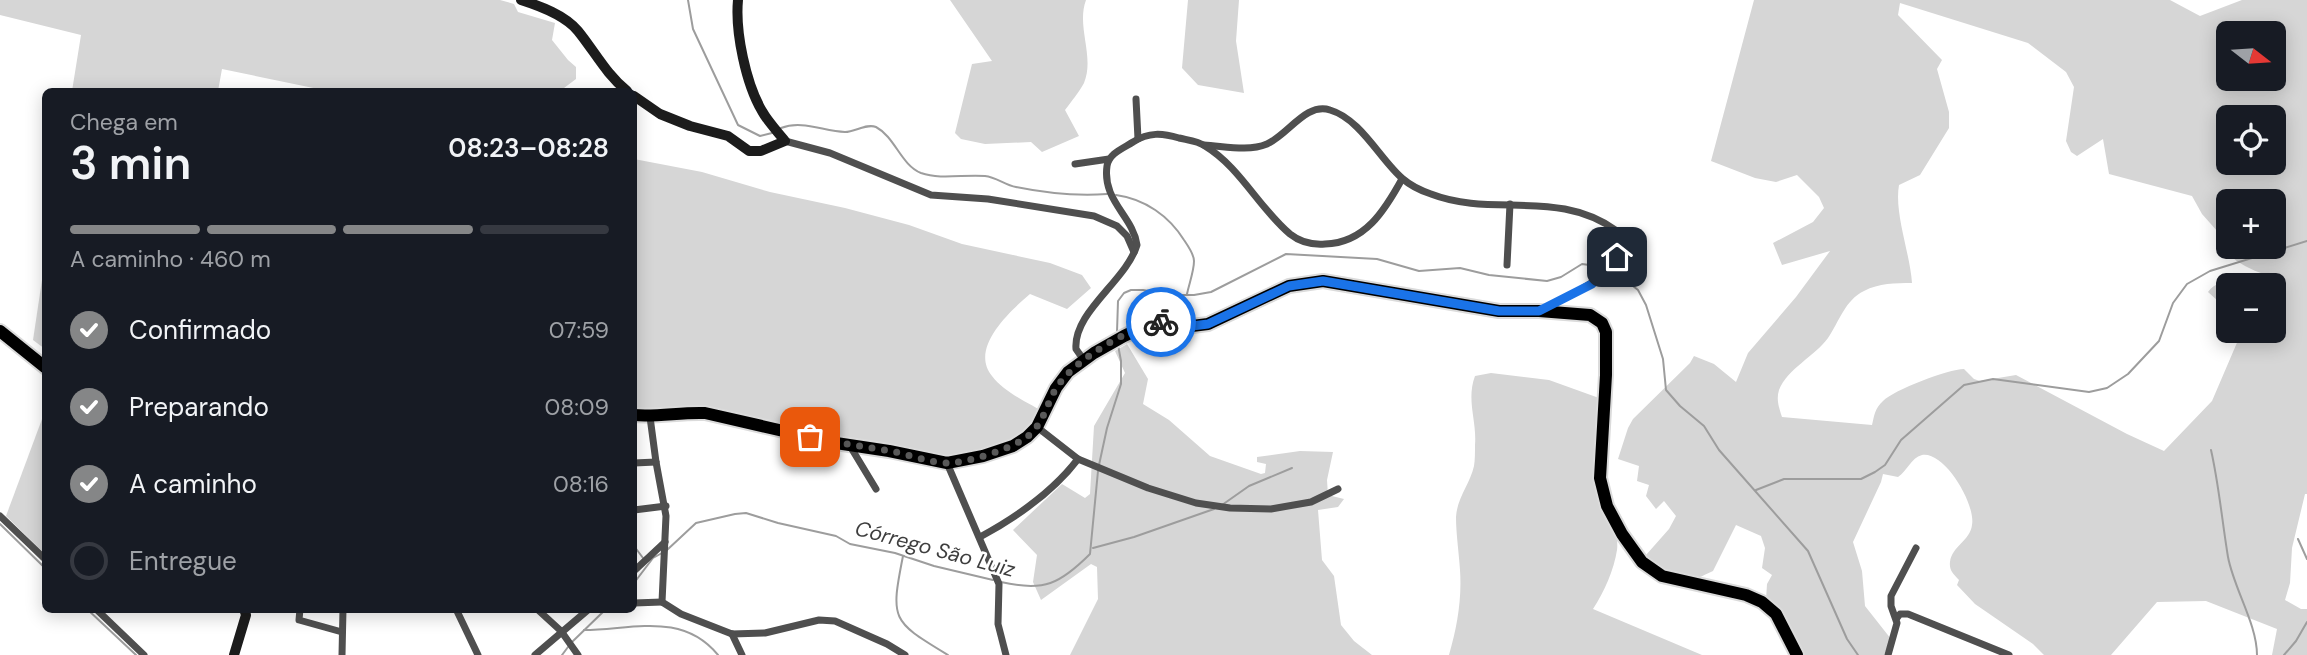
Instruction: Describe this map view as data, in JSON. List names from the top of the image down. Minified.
{"water":["Córrego São Luiz"],"north":"right","page":{"map_buttons":["+","−"],"heading":["3 min","Chega em","08:23–08:28"],"bar":"A caminho · 460 m","list":[["Confirmado","07:59"],["Preparando","08:09"],["A caminho","08:16"],"Entregue"]}}
